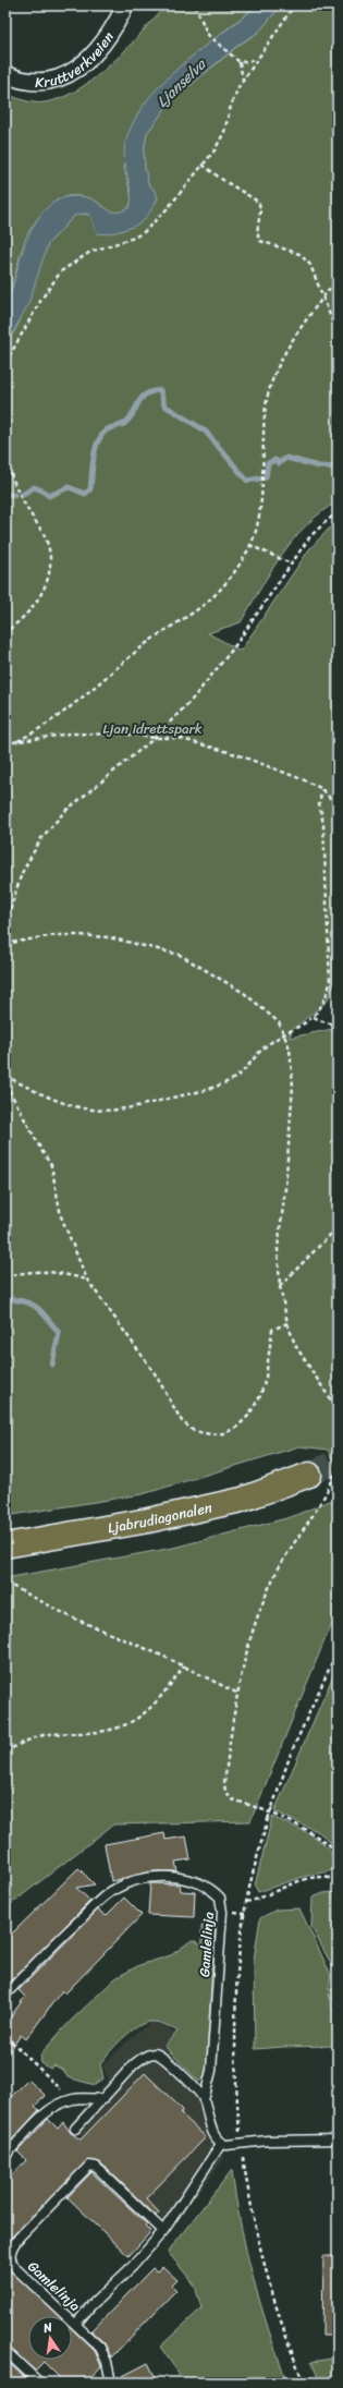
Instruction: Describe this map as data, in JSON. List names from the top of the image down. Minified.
{"streets":{"main road":["Ljabrudiagonalen"],"street":["Kruttverkveien"],"lane":["Gamlelinja"]},"water":["Ljanselva"],"parks":["Ljan idrettspark"],"north":"top"}
